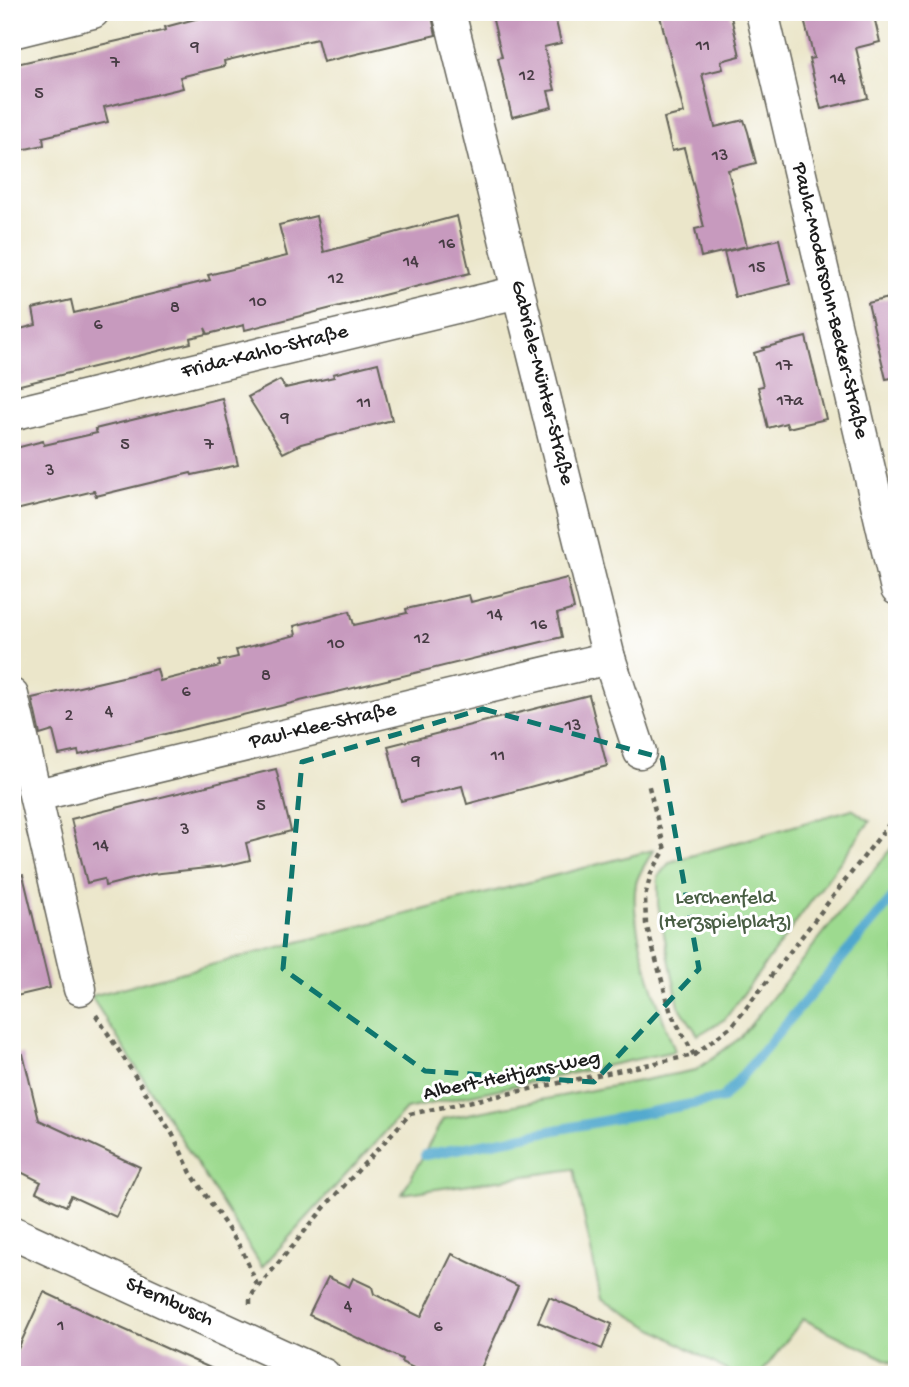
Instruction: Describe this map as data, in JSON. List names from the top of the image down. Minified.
{"streets":{"street":["Paula-Modersohn-Becker-Straße","Frida-Kahlo-Straße","Gabriele-Münter-Straße","Paul-Klee-Straße","Sternbusch"],"path":["Albert-Heitjans-Weg"]},"crossings":[["Frida-Kahlo-Straße","Gabriele-Münter-Straße"],["Gabriele-Münter-Straße","Paul-Klee-Straße"],["Albert-Heitjans-Weg","Sternbusch"]],"parks":["Lerchenfeld (Herzspielplatz)"],"house_numbers":["11","9","7","12","14","5","13","16","14","15","12","10","8","6","17","17a","11","9","5","7","3","14","16","12","10","8","6","4","2","13","11","9","5","3","14","4","1","6"]}
